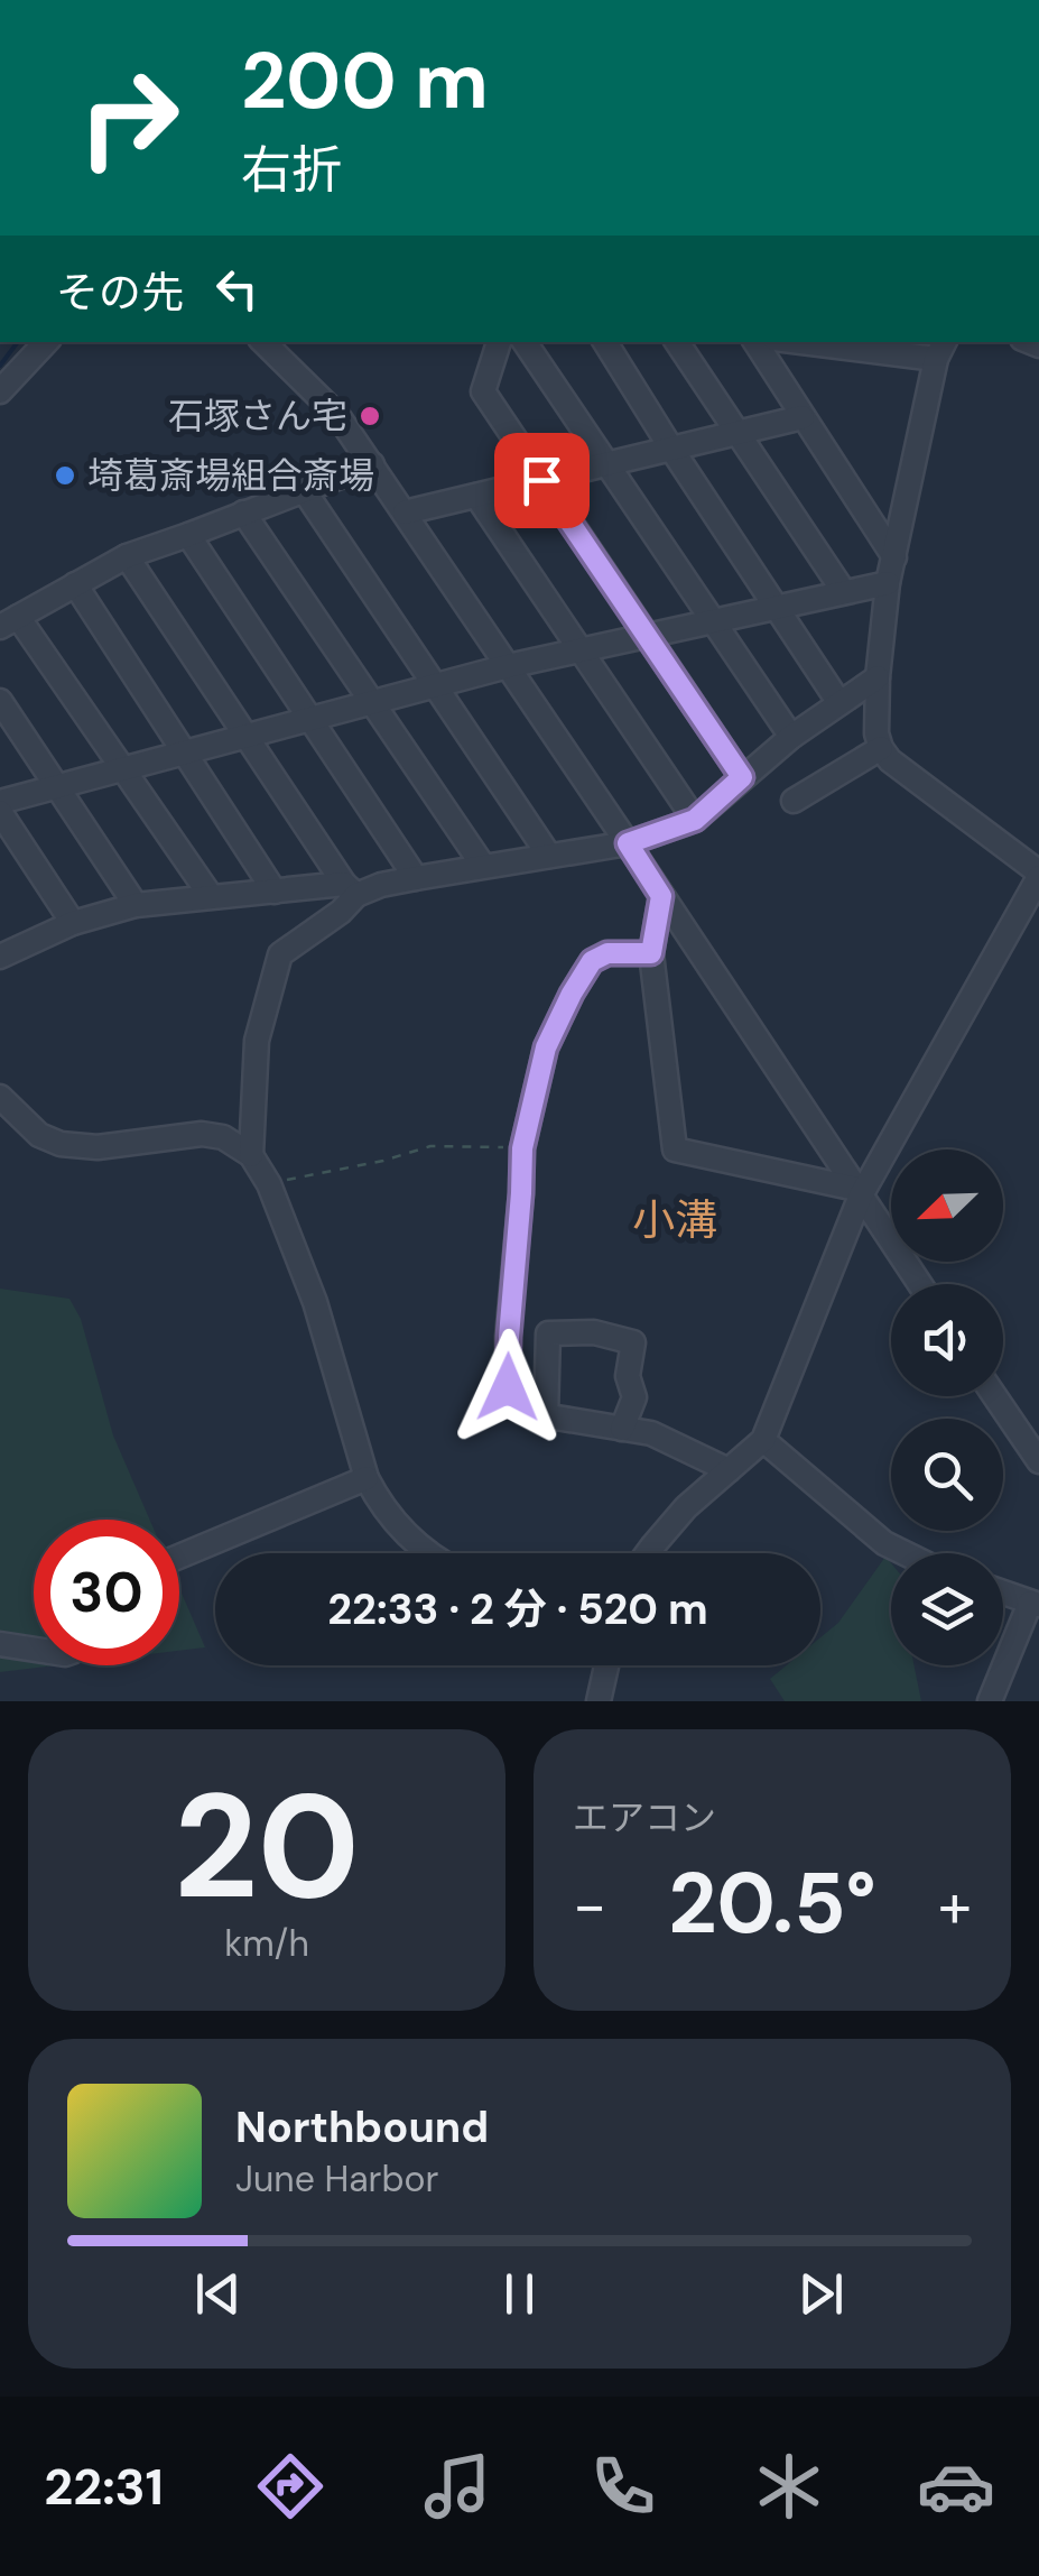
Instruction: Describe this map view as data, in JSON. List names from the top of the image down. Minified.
{"districts":["小溝"],"places":["石塚さん宅","埼葛斎場組合斎場"],"north":"bottom left","page":{"turn":["200 m","右折"],"then":"その先","limit":"30","trip":"22:33 · 2 分 · 520 m","tile":[["20","km/h"],"エアコン"],"heat":["−","20.5°","+"],"song":["Northbound","June Harbor"],"tabs":"22:31"}}
